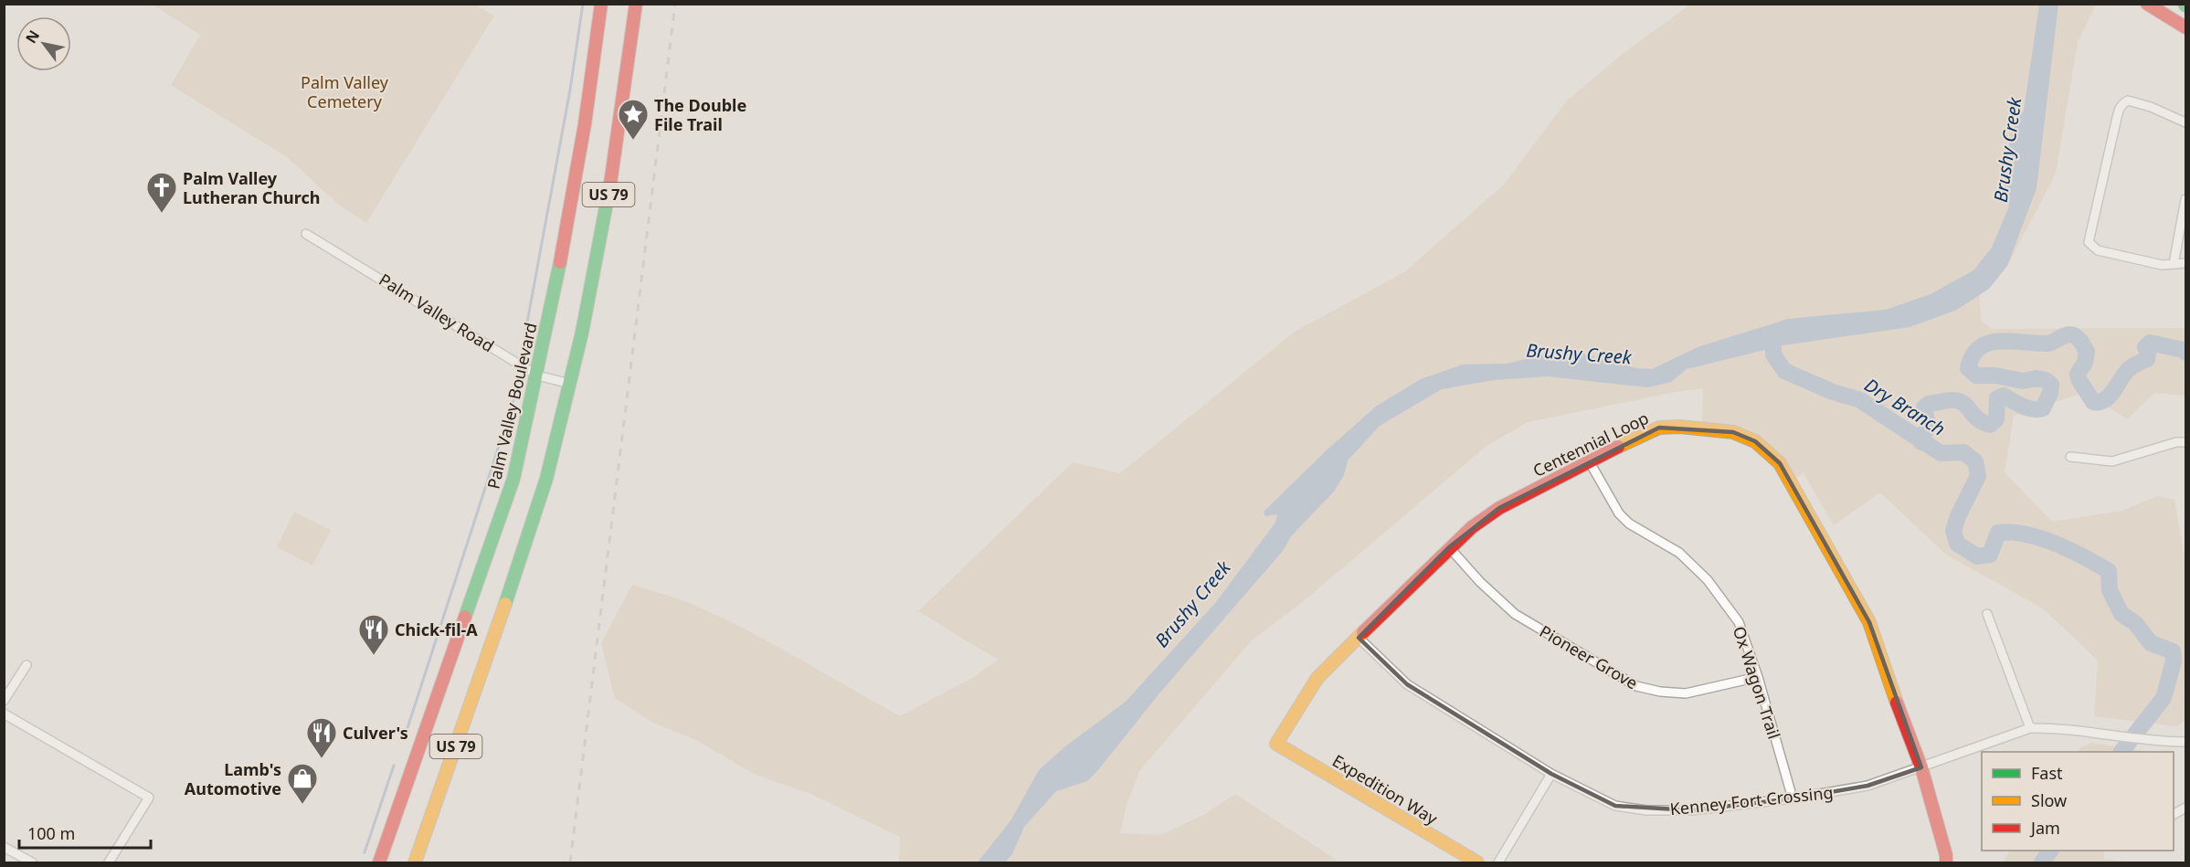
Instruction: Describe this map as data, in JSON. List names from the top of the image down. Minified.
{"streets":{"main road":["US 79","Palm Valley Boulevard","Centennial Loop","Expedition Way"],"street":["Palm Valley Road","Pioneer Grove","Ox Wagon Trail","Kenney Fort Crossing"]},"crossings":[["US 79","Palm Valley Road"],["Palm Valley Road","Palm Valley Boulevard"],["Centennial Loop","Pioneer Grove"],["Centennial Loop","Ox Wagon Trail"],["Centennial Loop","Expedition Way"],["Centennial Loop","Kenney Fort Crossing"],["Pioneer Grove","Ox Wagon Trail"],["Ox Wagon Trail","Kenney Fort Crossing"]],"water":["Brushy Creek","Dry Branch"],"parks":["Palm Valley Cemetery"],"places":{"place":["The Double File Trail"],"church":["Palm Valley Lutheran Church"],"restaurant":["Chick-fil-A","Culver's"],"shop":["Lamb's Automotive"]},"legend":["Fast","Slow","Jam"],"scale_bar":"100 m","north":"top left"}
